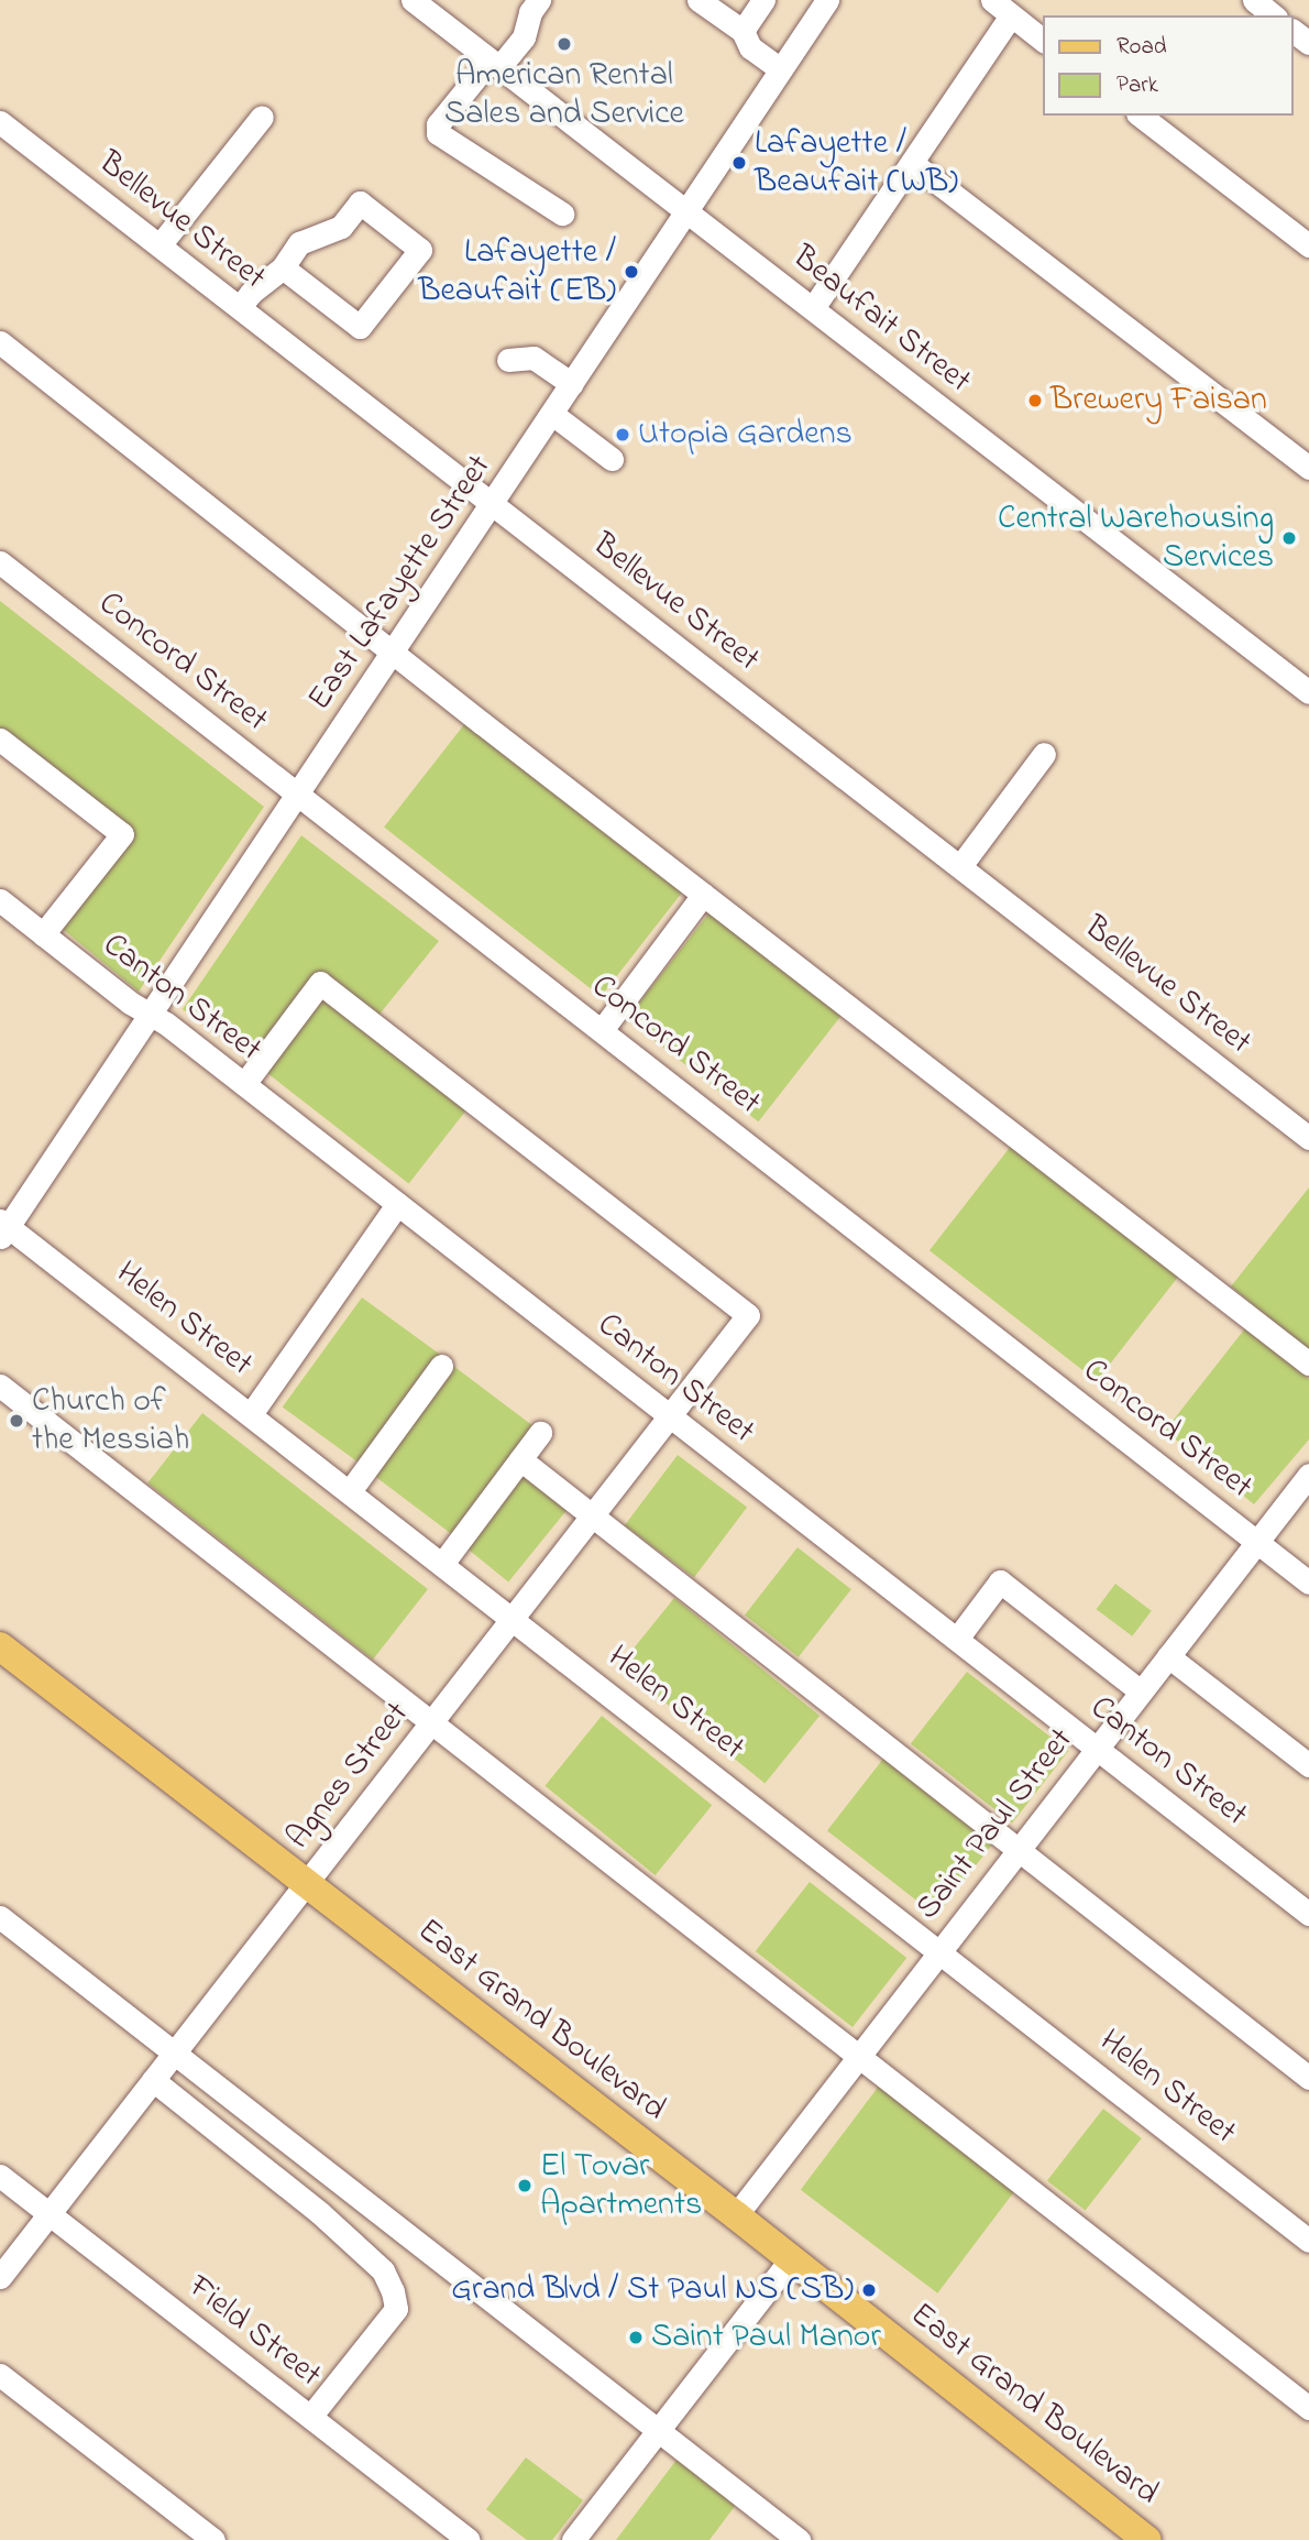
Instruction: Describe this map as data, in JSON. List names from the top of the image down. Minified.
{"streets":{"main road":["East Grand Boulevard"],"street":["Bellevue Street","Beaufait Street","East Lafayette Street","Concord Street","Canton Street","Helen Street","Agnes Street","Saint Paul Street","Field Street"]},"crossings":[["Bellevue Street","East Lafayette Street"],["Beaufait Street","East Lafayette Street"],["East Lafayette Street","Concord Street"],["East Lafayette Street","Canton Street"],["East Lafayette Street","Helen Street"],["Concord Street","Saint Paul Street"],["Canton Street","Agnes Street"],["Canton Street","Saint Paul Street"],["Helen Street","Agnes Street"],["Helen Street","Saint Paul Street"],["Agnes Street","East Grand Boulevard"],["Agnes Street","Field Street"],["Saint Paul Street","East Grand Boulevard"]],"places":["American Rental Sales and Service","Lafayette / Beaufait (WB)","Lafayette / Beaufait (EB)","Brewery Faisan","Utopia Gardens","Central Warehousing Services","Church of the Messiah","El Tovar Apartments","Grand Blvd / St Paul NS (SB)","Saint Paul Manor"],"legend":["Road","Park"]}
